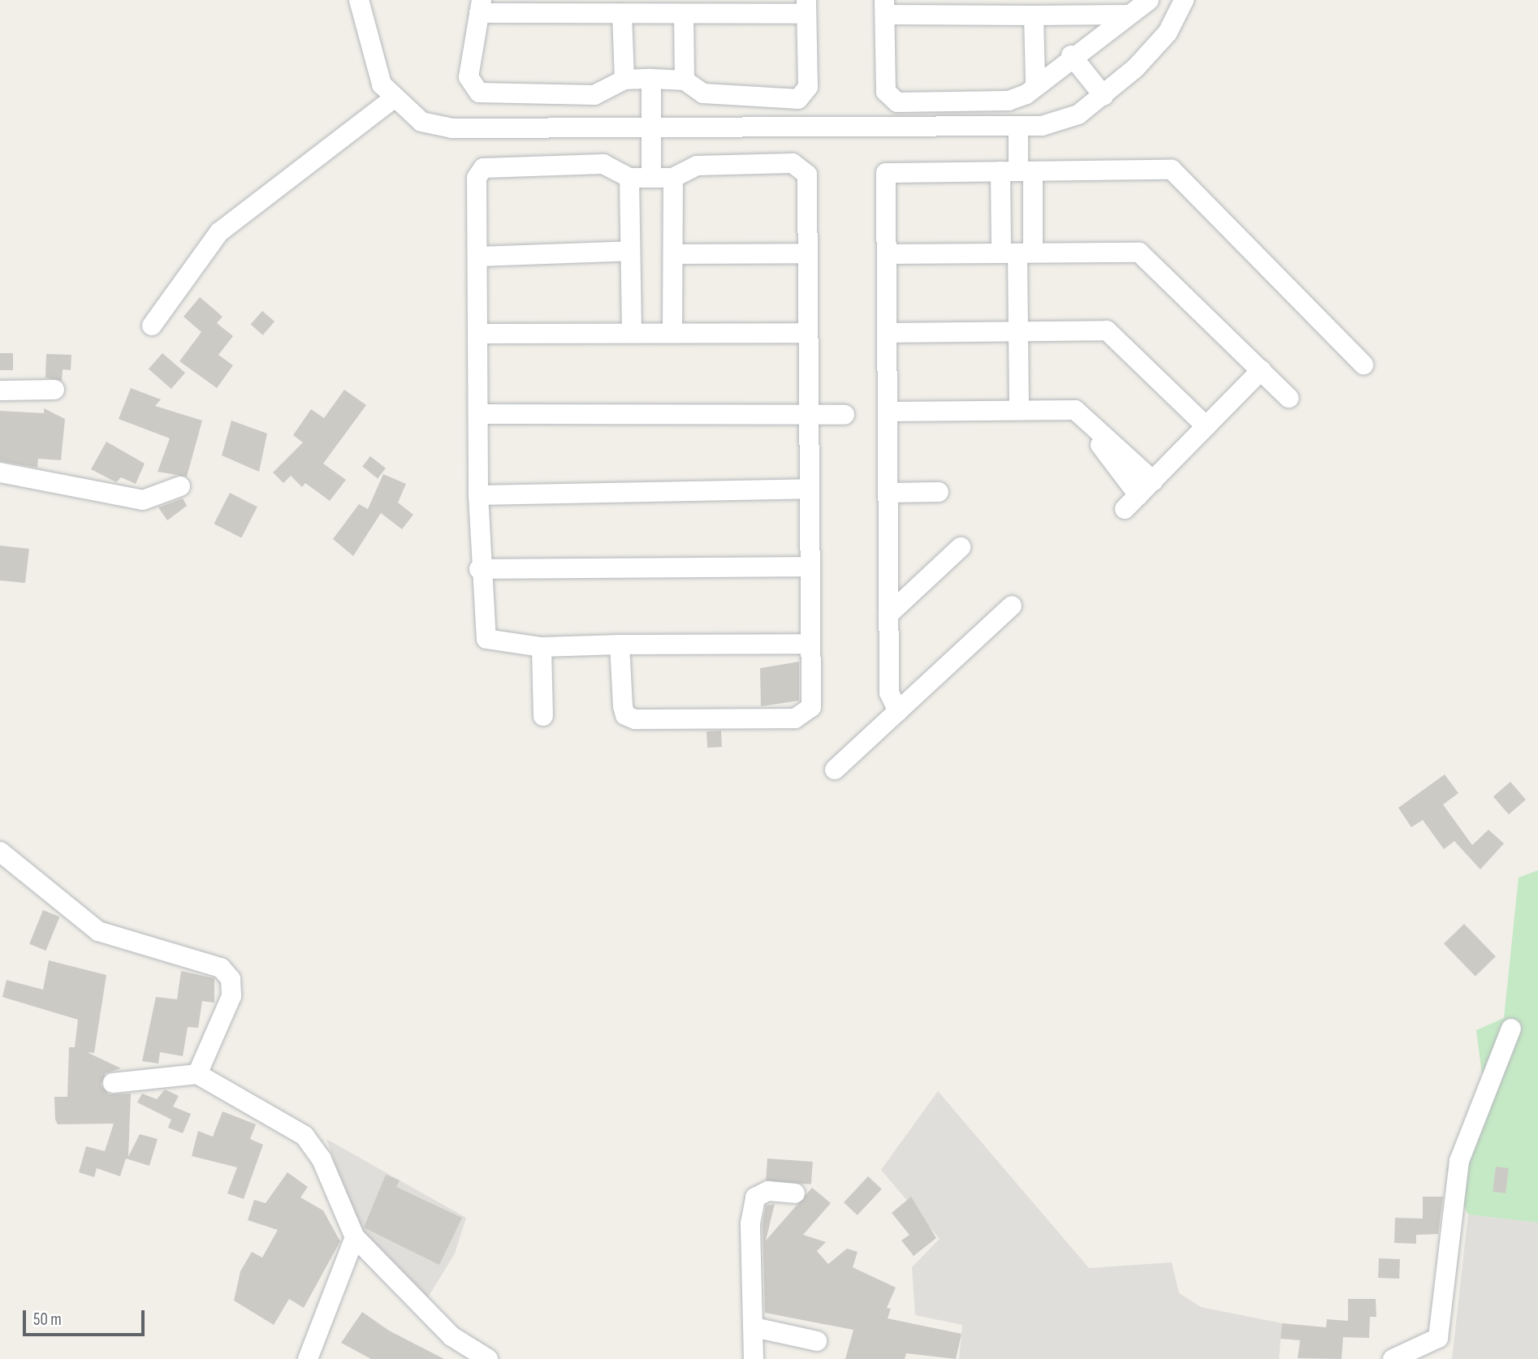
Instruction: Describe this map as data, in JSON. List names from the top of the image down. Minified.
{"scale_bar":"50 m"}
